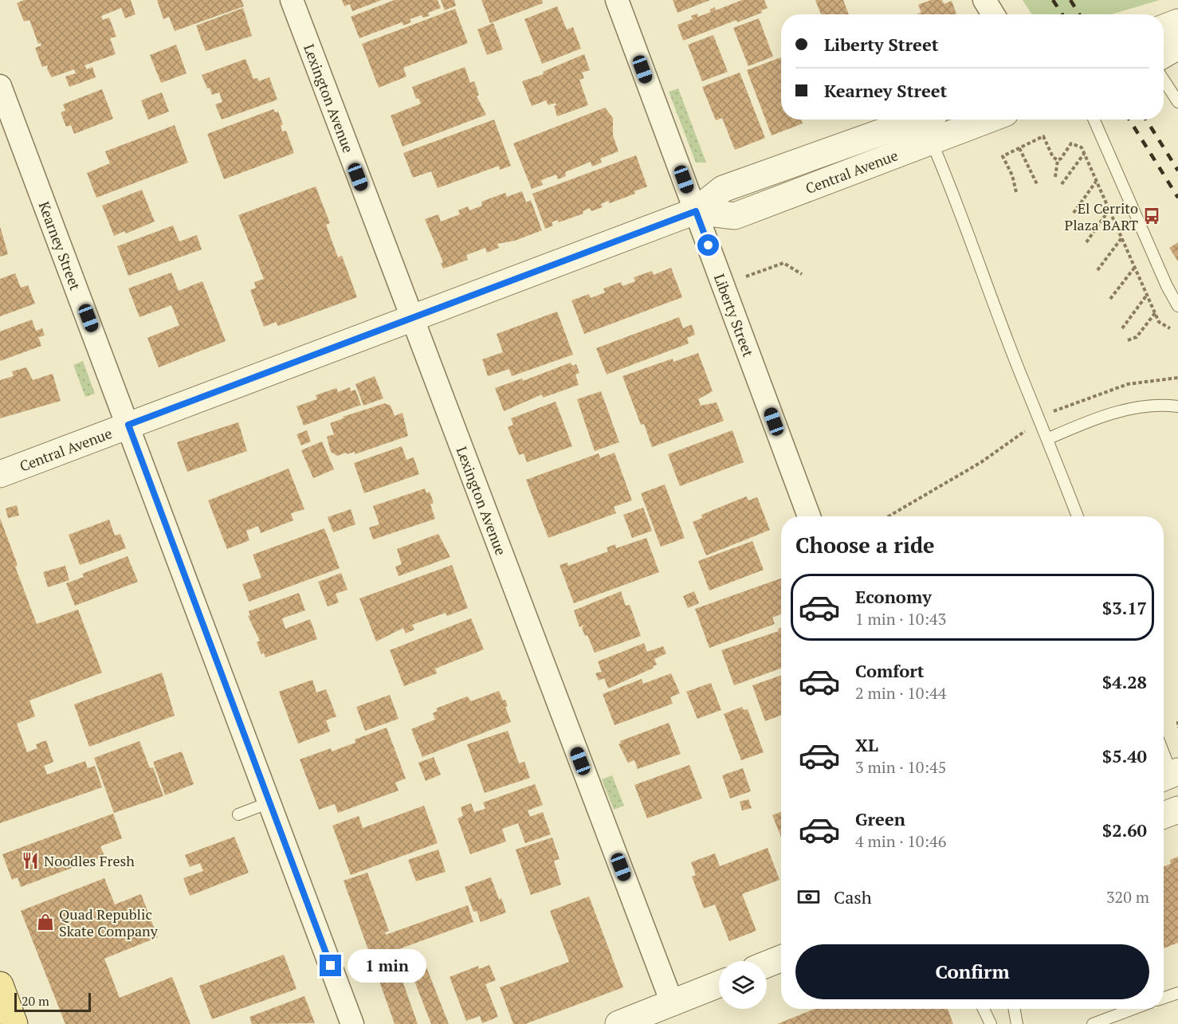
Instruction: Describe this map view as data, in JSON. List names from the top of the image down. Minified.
{"streets":{"street":["Lexington Avenue","Central Avenue","Kearney Street","Liberty Street"]},"crossings":[["Lexington Avenue","Central Avenue"],["Central Avenue","Kearney Street"],["Central Avenue","Liberty Street"]],"places":{"bus stop":["El Cerrito Plaza BART"],"restaurant":["Noodles Fresh"],"shop":["Quad Republic Skate Company"]},"scale_bar":"20 m","page":{"banner":["Liberty Street","Kearney Street"],"heading":"Choose a ride","list":[{"name":"Economy","note":"1 min · 10:43","value":"$3.17"},{"name":"Comfort","note":"2 min · 10:44","value":"$4.28"},{"name":"XL","note":"3 min · 10:45","value":"$5.40"},{"name":"Green","note":"4 min · 10:46","value":"$2.60"}],"pay":["Cash","320 m"],"buttons":"Confirm","bubble":"1 min","scale":"20 m"}}
